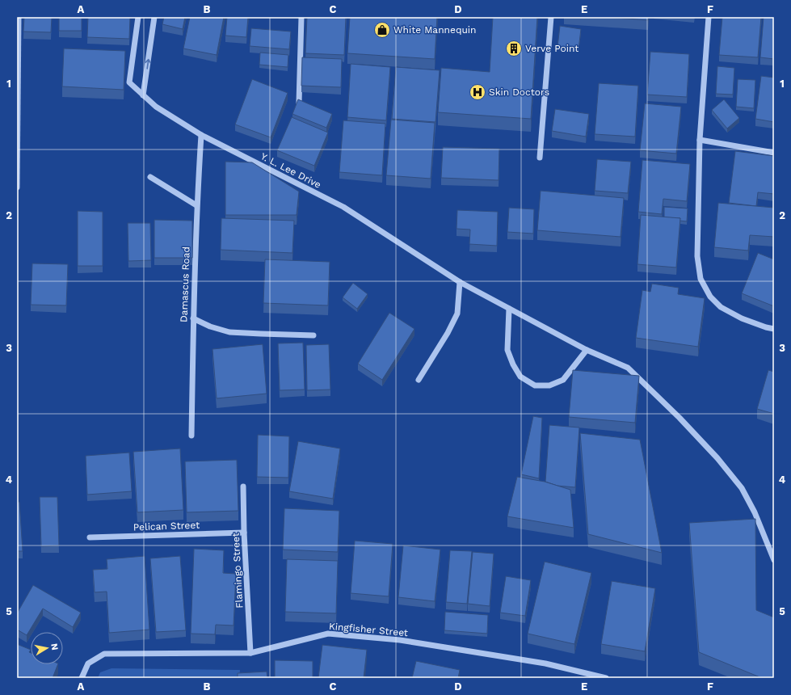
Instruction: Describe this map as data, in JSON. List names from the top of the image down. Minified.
{"streets":{"street":["Y. L. Lee Drive","Damascus Road","Pelican Street","Flamingo Street","Kingfisher Street"]},"crossings":[["Y. L. Lee Drive","Damascus Road"],["Pelican Street","Flamingo Street"],["Flamingo Street","Kingfisher Street"]],"places":{"shop":["White Mannequin"],"building":["Verve Point"],"hospital":["Skin Doctors"]},"north":"right","grid":{"columns":["A","B","C","D","E","F"],"rows":["1","2","3","4","5"]}}
